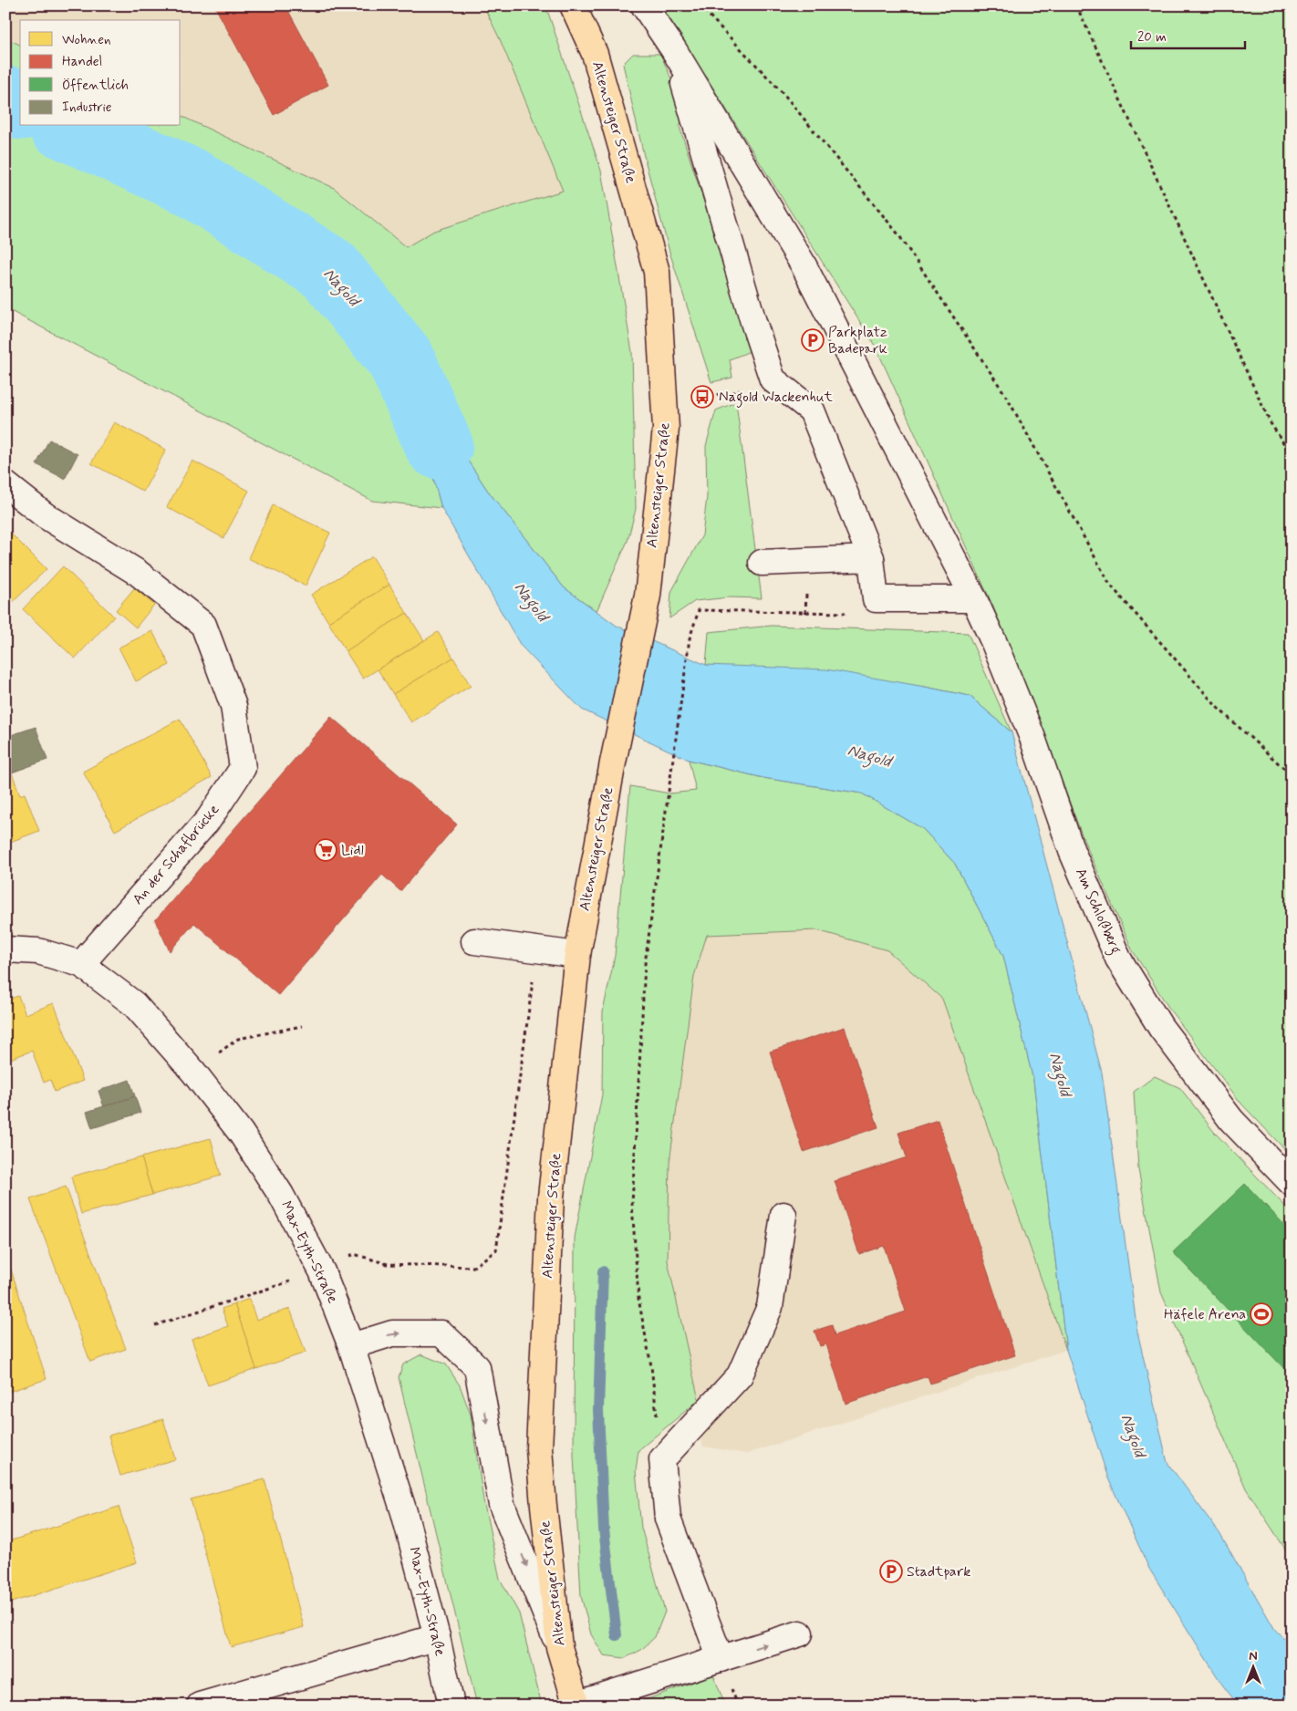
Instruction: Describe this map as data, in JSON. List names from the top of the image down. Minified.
{"streets":{"main road":["Altensteiger Straße"],"street":["An der Schafbrücke","Am Schloßberg","Max-Eyth-Straße"]},"crossings":[["An der Schafbrücke","Max-Eyth-Straße"]],"water":["Nagold"],"places":{"parking":["Parkplatz Badepark","Stadtpark"],"bus stop":["Nagold Wackenhut"],"supermarket":["Lidl"],"sports":["Häfele Arena"]},"legend":["Wohnen","Handel","Öffentlich","Industrie"],"scale_bar":"20 m","north":"top"}
